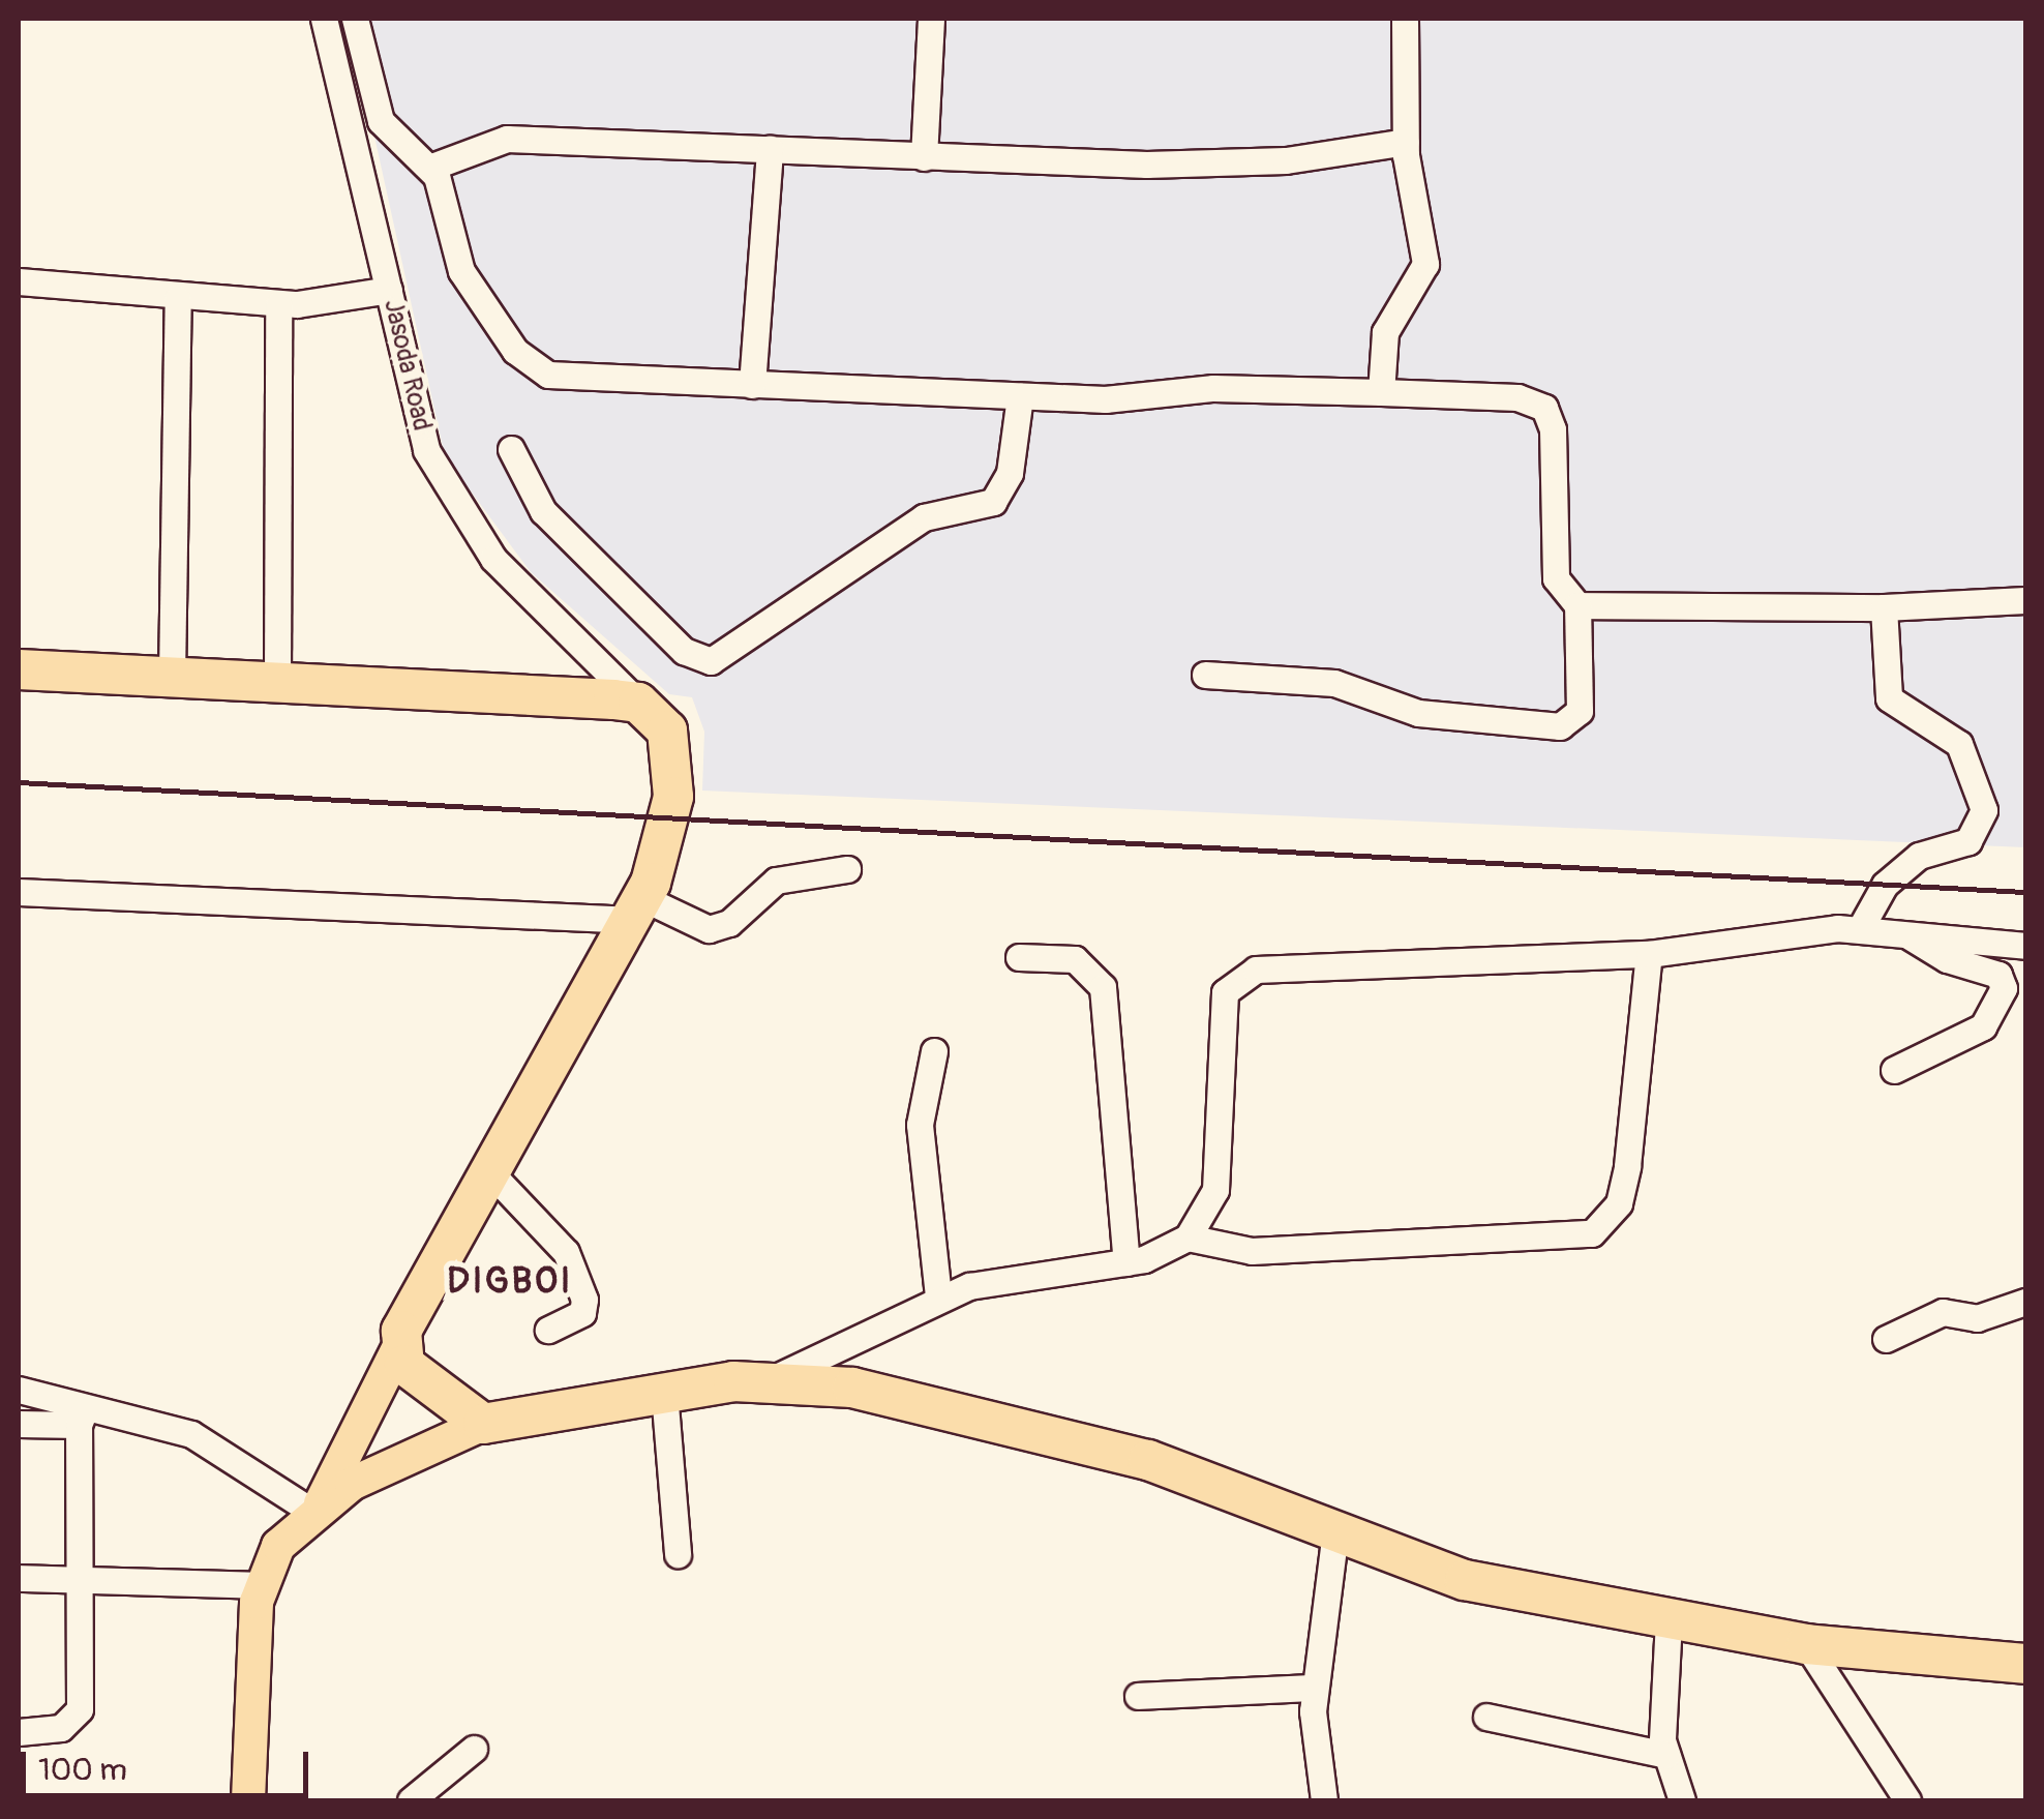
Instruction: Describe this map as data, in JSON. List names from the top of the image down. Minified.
{"streets":{"street":["Jasoda Road"]},"districts":["DIGBOI"],"scale_bar":"100 m"}
